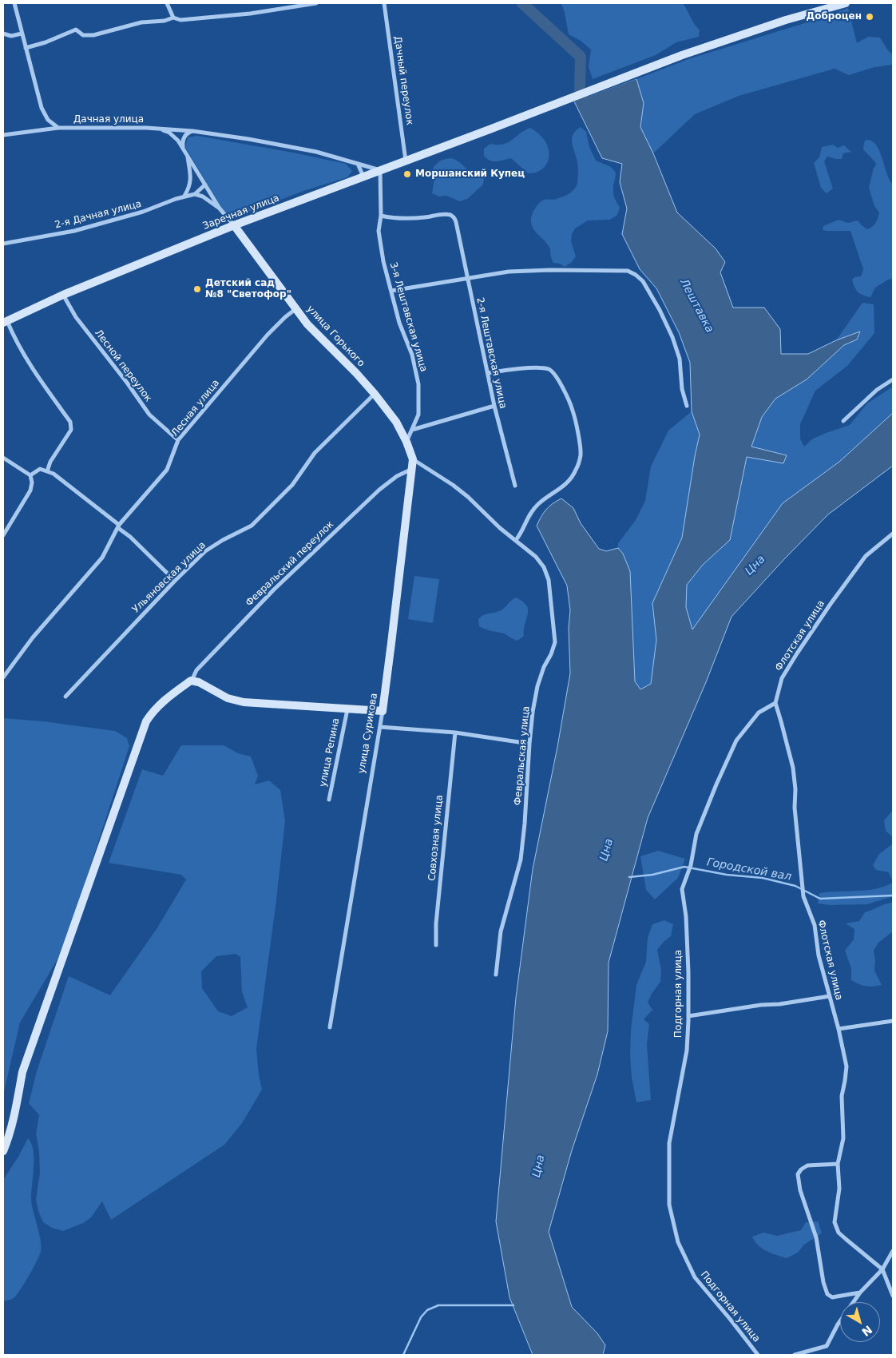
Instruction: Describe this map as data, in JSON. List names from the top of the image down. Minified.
{"streets":{"street":["Дачный переулок","Дачная улица","Заречная улица","2-я Дачная улица","3-я Лештавская улица","улица Горького","2-я Лештавская улица","Лесной переулок","Лесная улица","Февральский переулок","Ульяновская улица","Флотская улица","улица Сурикова","улица Репина","Февральская улица","Совхозная улица","Подгорная улица"]},"crossings":[["Дачная улица","3-я Лештавская улица"],["Заречная улица","улица Горького"],["Заречная улица","Лесной переулок"],["3-я Лештавская улица","улица Горького"],["3-я Лештавская улица","2-я Лештавская улица"],["3-я Лештавская улица","улица Сурикова"],["улица Горького","Лесная улица"],["улица Горького","Ульяновская улица"],["улица Горького","улица Сурикова"],["Лесной переулок","Лесная улица"],["Февральский переулок","улица Сурикова"],["Флотская улица","Подгорная улица"],["улица Сурикова","Февральская улица"]],"water":["Лештавка","Цна","Городской вал"],"places":["Доброцен","Моршанский Купец","Детский сад №8 \"Светофор\""],"north":"bottom right"}
